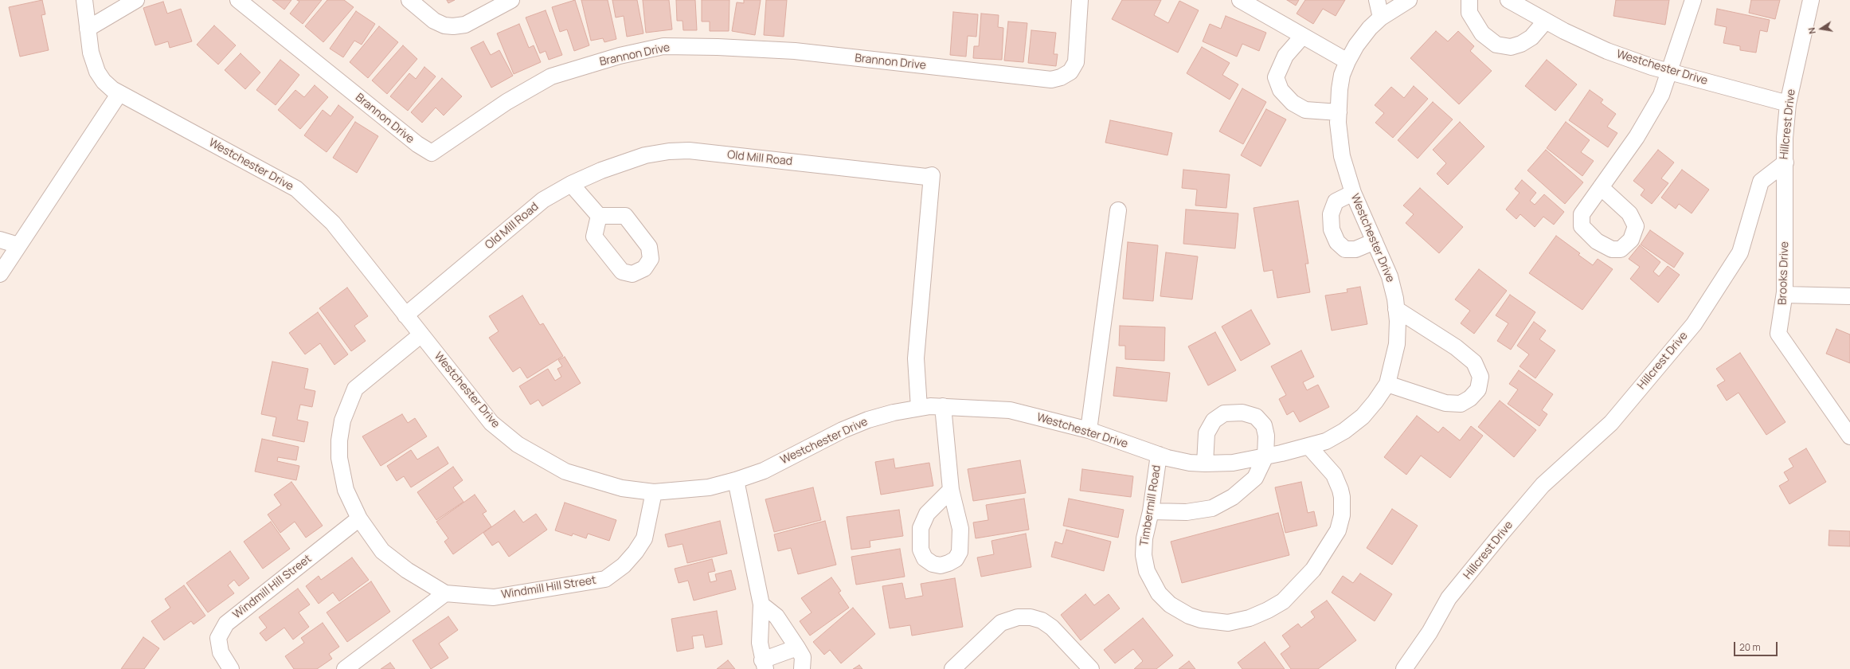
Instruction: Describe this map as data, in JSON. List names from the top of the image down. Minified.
{"streets":{"street":["Brannon Drive","Westchester Drive","Hillcrest Drive","Old Mill Road","Brooks Drive","Timbermill Road","Windmill Hill Street"]},"crossings":[["Westchester Drive","Hillcrest Drive"],["Westchester Drive","Old Mill Road"],["Westchester Drive","Timbermill Road"],["Westchester Drive","Windmill Hill Street"],["Hillcrest Drive","Brooks Drive"]],"scale_bar":"20 m","north":"left"}
